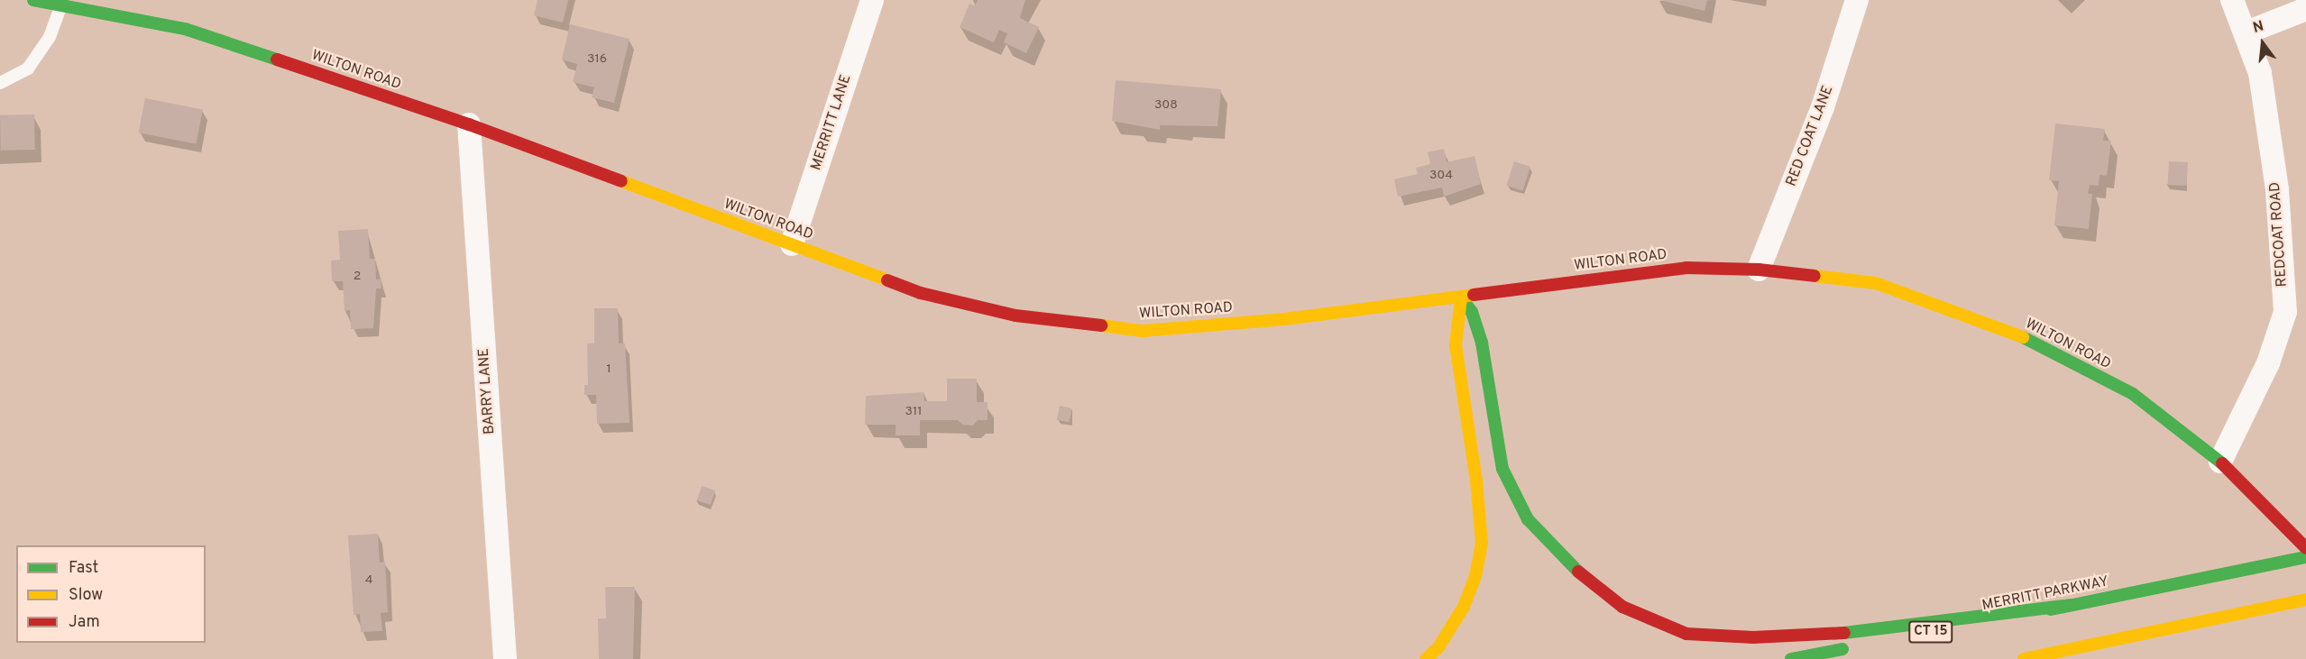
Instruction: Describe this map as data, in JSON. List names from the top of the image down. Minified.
{"streets":{"main road":["WILTON ROAD","MERRITT PARKWAY","CT 15"],"street":["MERRITT LANE","RED COAT LANE","REDCOAT ROAD","BARRY LANE"]},"crossings":[["WILTON ROAD","MERRITT LANE"],["WILTON ROAD","RED COAT LANE"],["WILTON ROAD","REDCOAT ROAD"],["WILTON ROAD","BARRY LANE"]],"house_numbers":["316","308","304","2","1","311","4"],"legend":["Fast","Slow","Jam"],"north":"top"}
